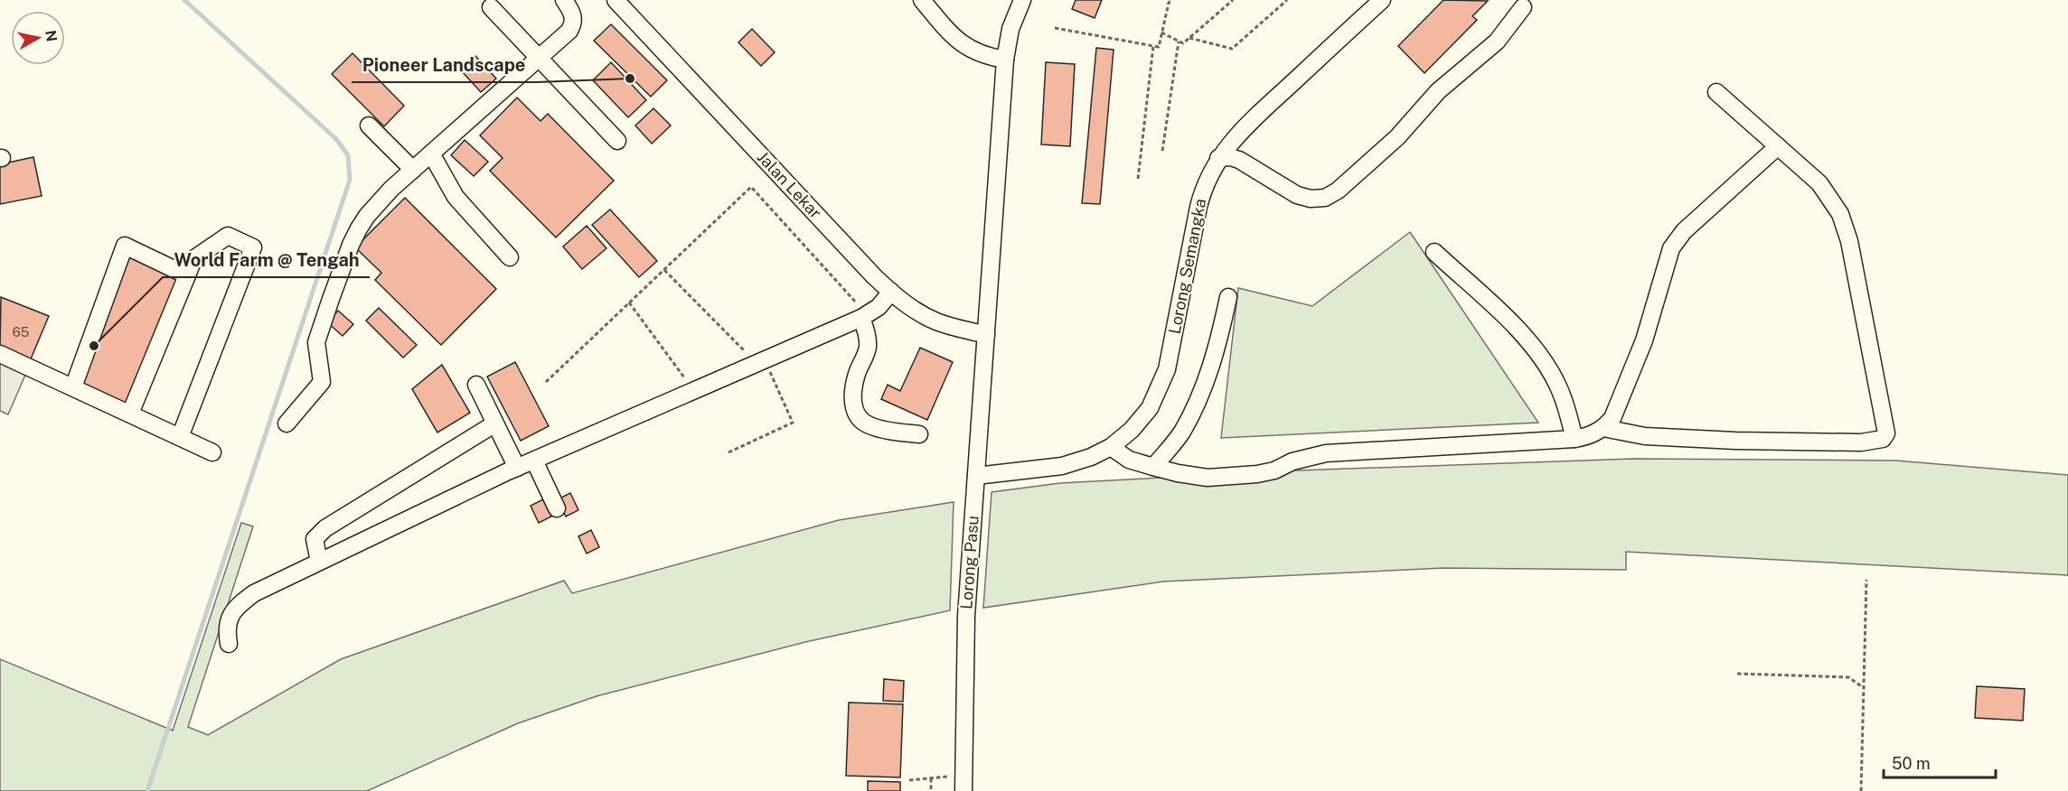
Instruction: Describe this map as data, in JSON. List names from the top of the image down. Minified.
{"streets":{"street":["Jalan Lekar","Lorong Semangka","Lorong Pasu"]},"crossings":[["Jalan Lekar","Lorong Pasu"],["Lorong Semangka","Lorong Pasu"]],"places":["Pioneer Landscape","World Farm @ Tengah"],"house_numbers":["65"],"scale_bar":"50 m","north":"right"}
